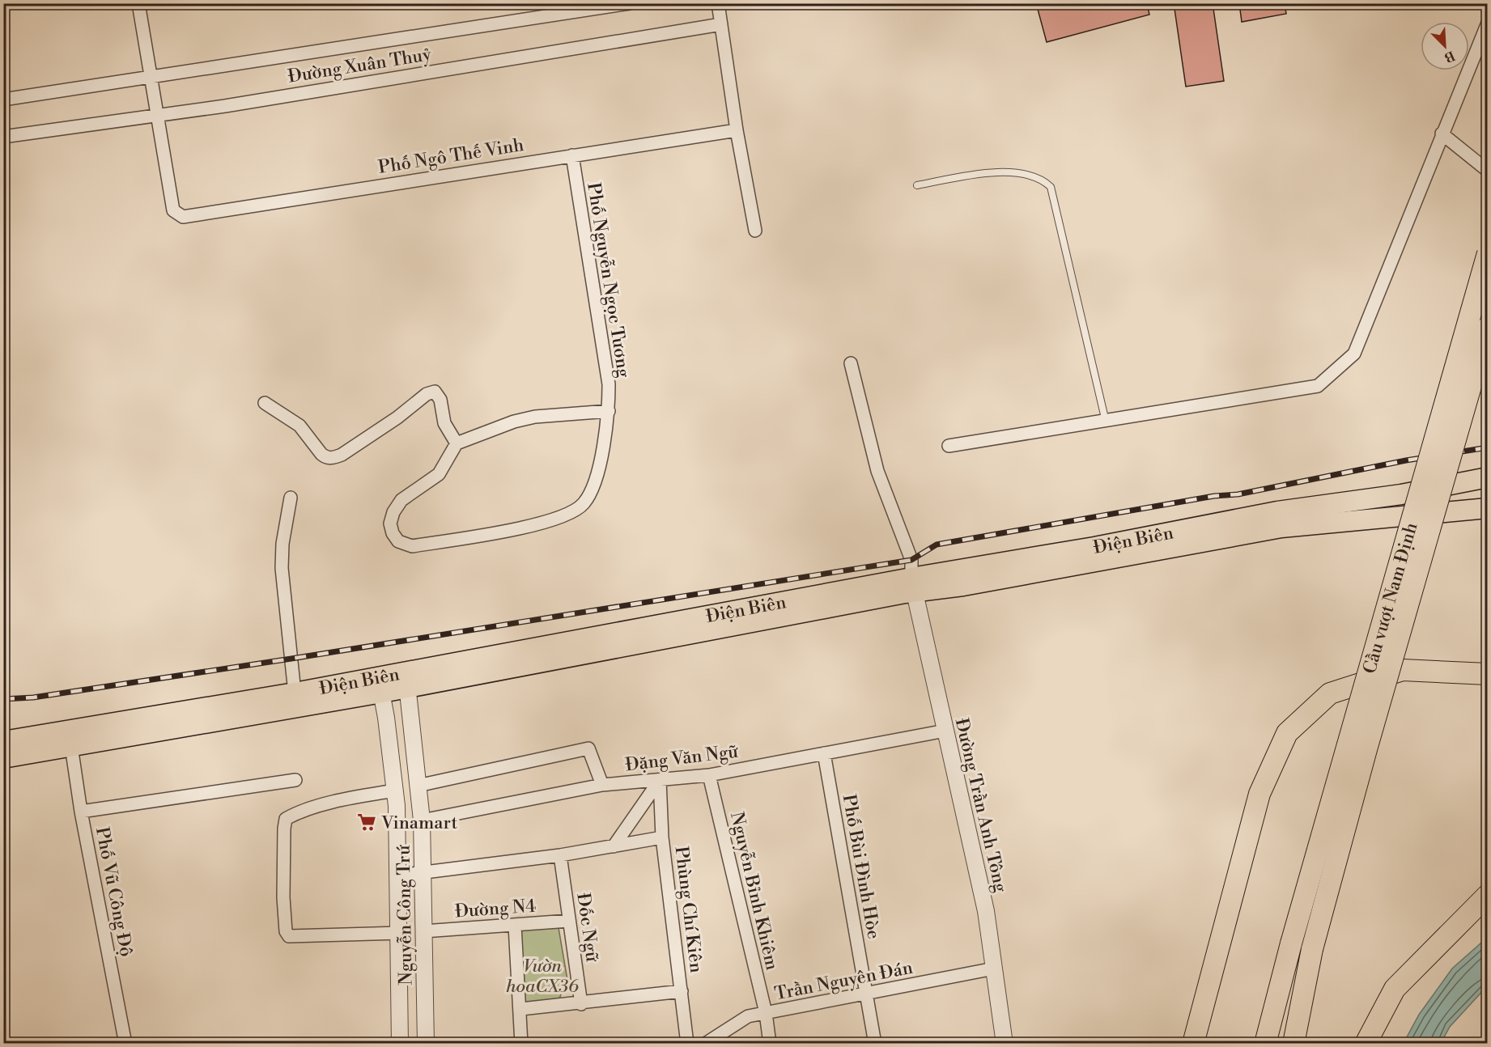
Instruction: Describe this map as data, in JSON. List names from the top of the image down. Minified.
{"streets":{"highway":["Cầu vượt Nam Định"],"main road":["Điện Biên"],"street":["Đường Xuân Thuỷ","Phố Ngô Thế Vinh","Phố Nguyễn Ngọc Tương","Đặng Văn Ngữ","Đường Trần Anh Tông","Phố Bùi Đình Hòe","Nguyễn Bỉnh Khiêm","Phố Vũ Công Độ","Đường N4","Phùng Chí Kiên","Nguyễn Công Trứ","Đốc Ngữ","Trần Nguyên Đán"]},"crossings":[["Đường Xuân Thuỷ","Phố Ngô Thế Vinh"],["Phố Ngô Thế Vinh","Phố Nguyễn Ngọc Tương"],["Điện Biên","Đường Trần Anh Tông"],["Điện Biên","Phố Vũ Công Độ"],["Điện Biên","Nguyễn Công Trứ"],["Đặng Văn Ngữ","Đường Trần Anh Tông"],["Đặng Văn Ngữ","Phố Bùi Đình Hòe"],["Đặng Văn Ngữ","Nguyễn Bỉnh Khiêm"],["Đặng Văn Ngữ","Phùng Chí Kiên"],["Đặng Văn Ngữ","Nguyễn Công Trứ"],["Đường Trần Anh Tông","Trần Nguyên Đán"],["Phố Bùi Đình Hòe","Trần Nguyên Đán"],["Nguyễn Bỉnh Khiêm","Trần Nguyên Đán"],["Đường N4","Nguyễn Công Trứ"],["Đường N4","Đốc Ngữ"]],"parks":["Vườn hoaCX36"],"places":{"supermarket":["Vinamart"]},"north":"bottom right"}
